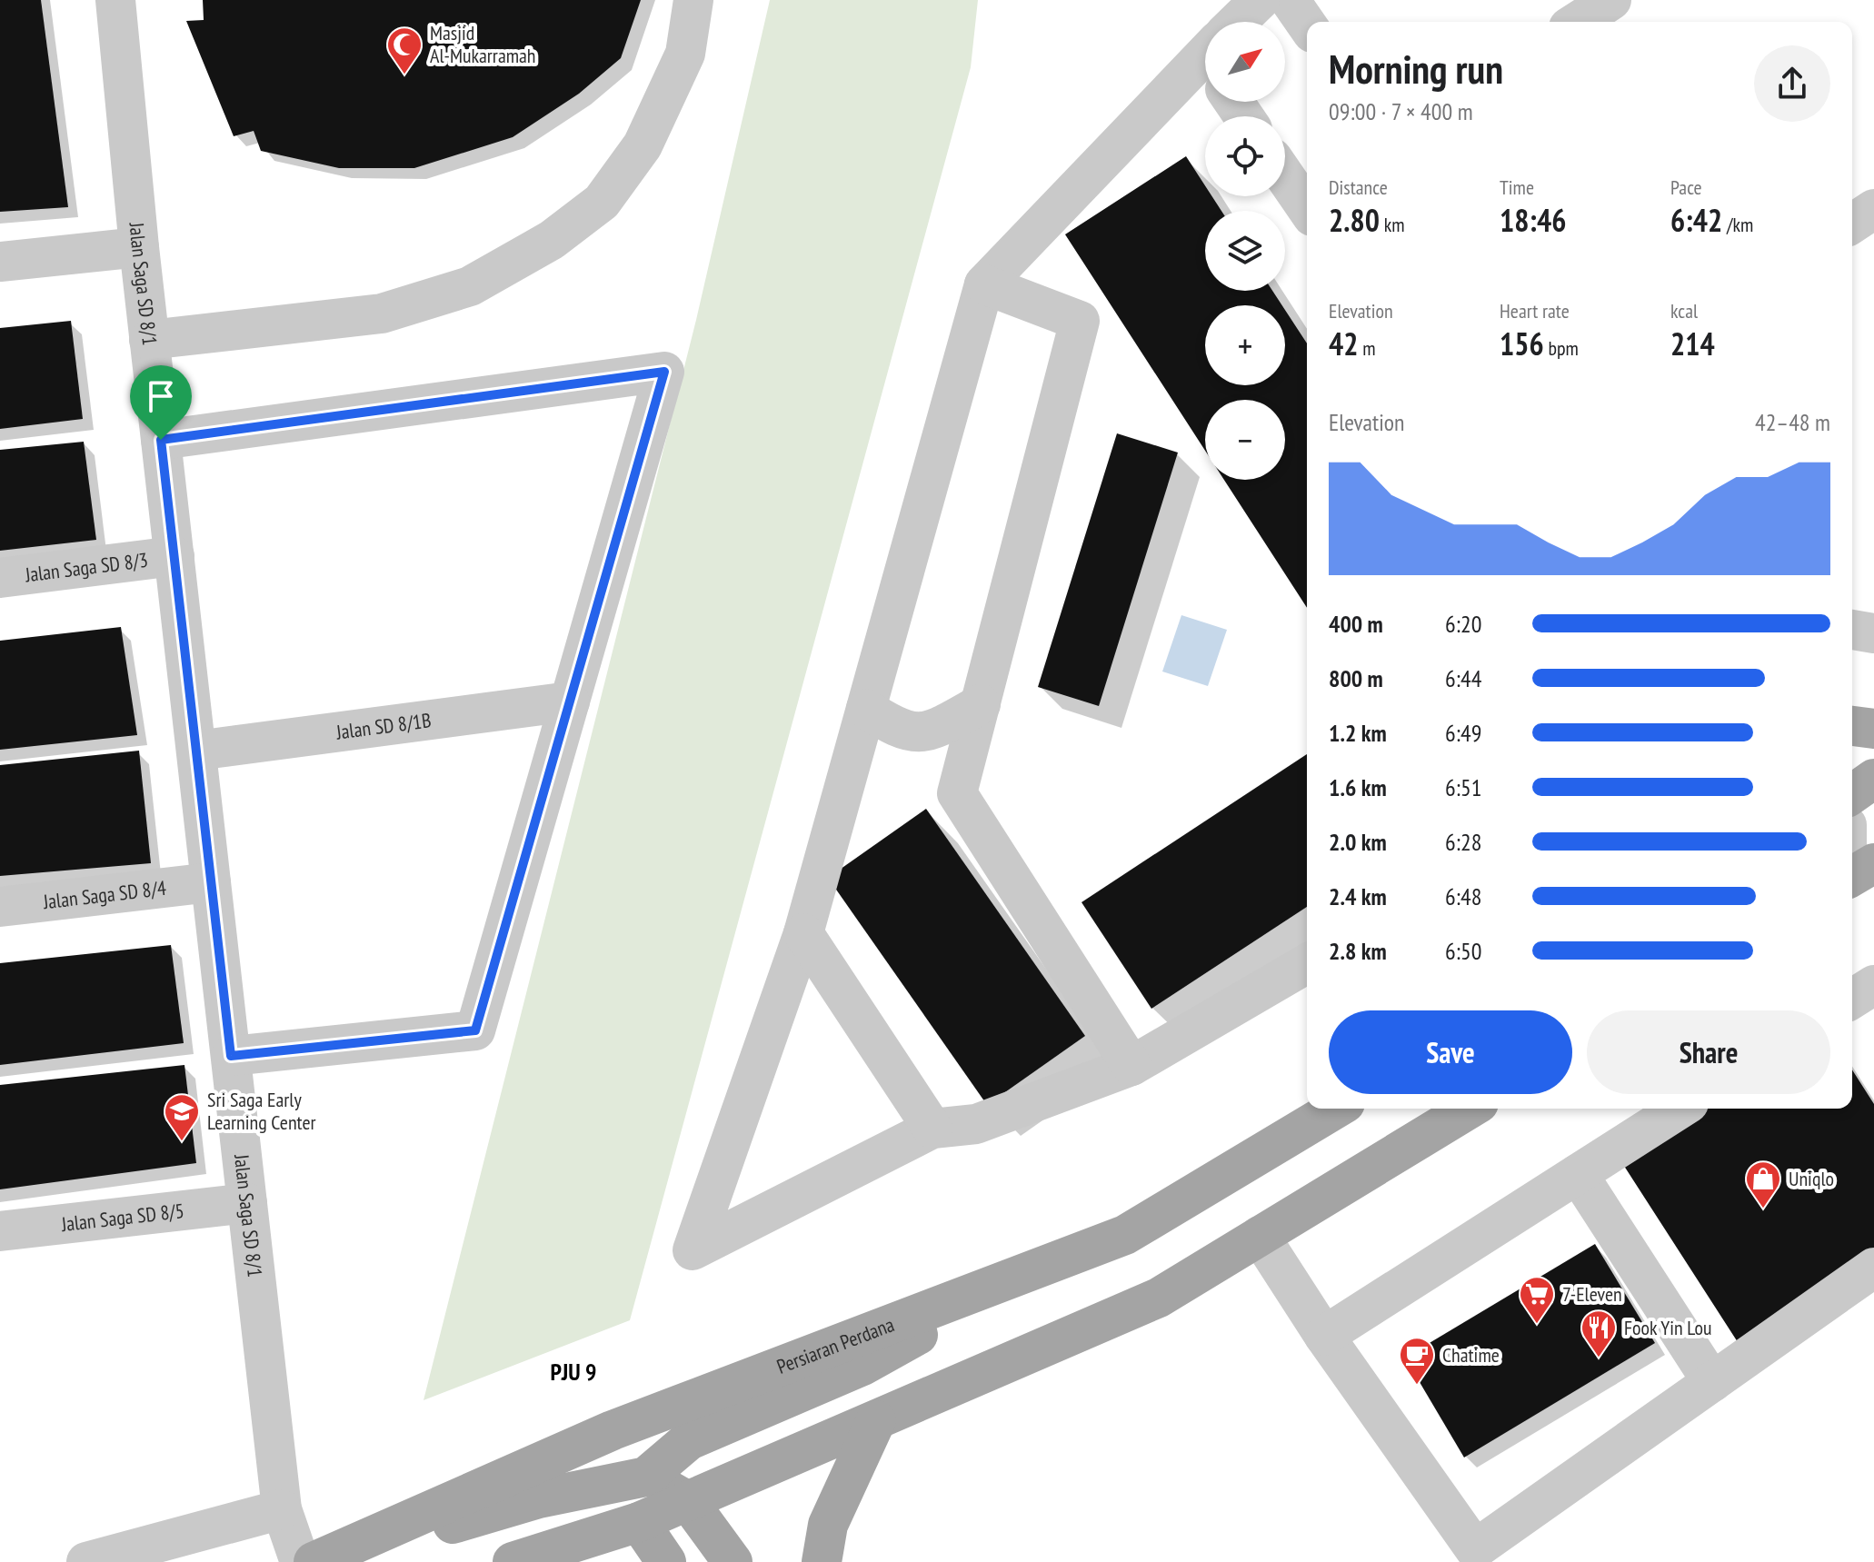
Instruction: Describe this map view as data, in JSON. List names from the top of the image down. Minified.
{"streets":{"main road":["Persiaran Perdana"],"street":["Jalan Saga SD 8/1","Jalan Saga SD 8/3","Jalan SD 8/1B","Jalan Saga SD 8/4","Jalan Saga SD 8/5"]},"crossings":[["Jalan Saga SD 8/1","Jalan Saga SD 8/3"],["Jalan Saga SD 8/1","Jalan SD 8/1B"],["Jalan Saga SD 8/1","Jalan Saga SD 8/4"],["Jalan Saga SD 8/1","Jalan Saga SD 8/5"]],"districts":["PJU 9"],"places":{"mosque":["Masjid Al-Mukarramah"],"school or university":["Sri Saga Early Learning Center"],"shop":["Uniqlo"],"supermarket":["7-Eleven"],"restaurant":["Fook Yin Lou"],"cafe":["Chatime"]},"north":"top right","page":{"map_buttons":["+","−"],"heading":["Morning run","09:00 · 7 × 400 m"],"stats":[["Distance","2.80 km"],["Time","18:46"],["Pace","6:42 /km"],["Elevation","42 m"],["Heart rate","156 bpm"],["kcal","214"]],"chart":["Elevation","42–48 m"],"list":[{"name":"400 m","note":"6:20"},{"name":"800 m","note":"6:44"},{"name":"1.2 km","note":"6:49"},{"name":"1.6 km","note":"6:51"},{"name":"2.0 km","note":"6:28"},{"name":"2.4 km","note":"6:48"},{"name":"2.8 km","note":"6:50"}],"buttons":["Save","Share"]}}
